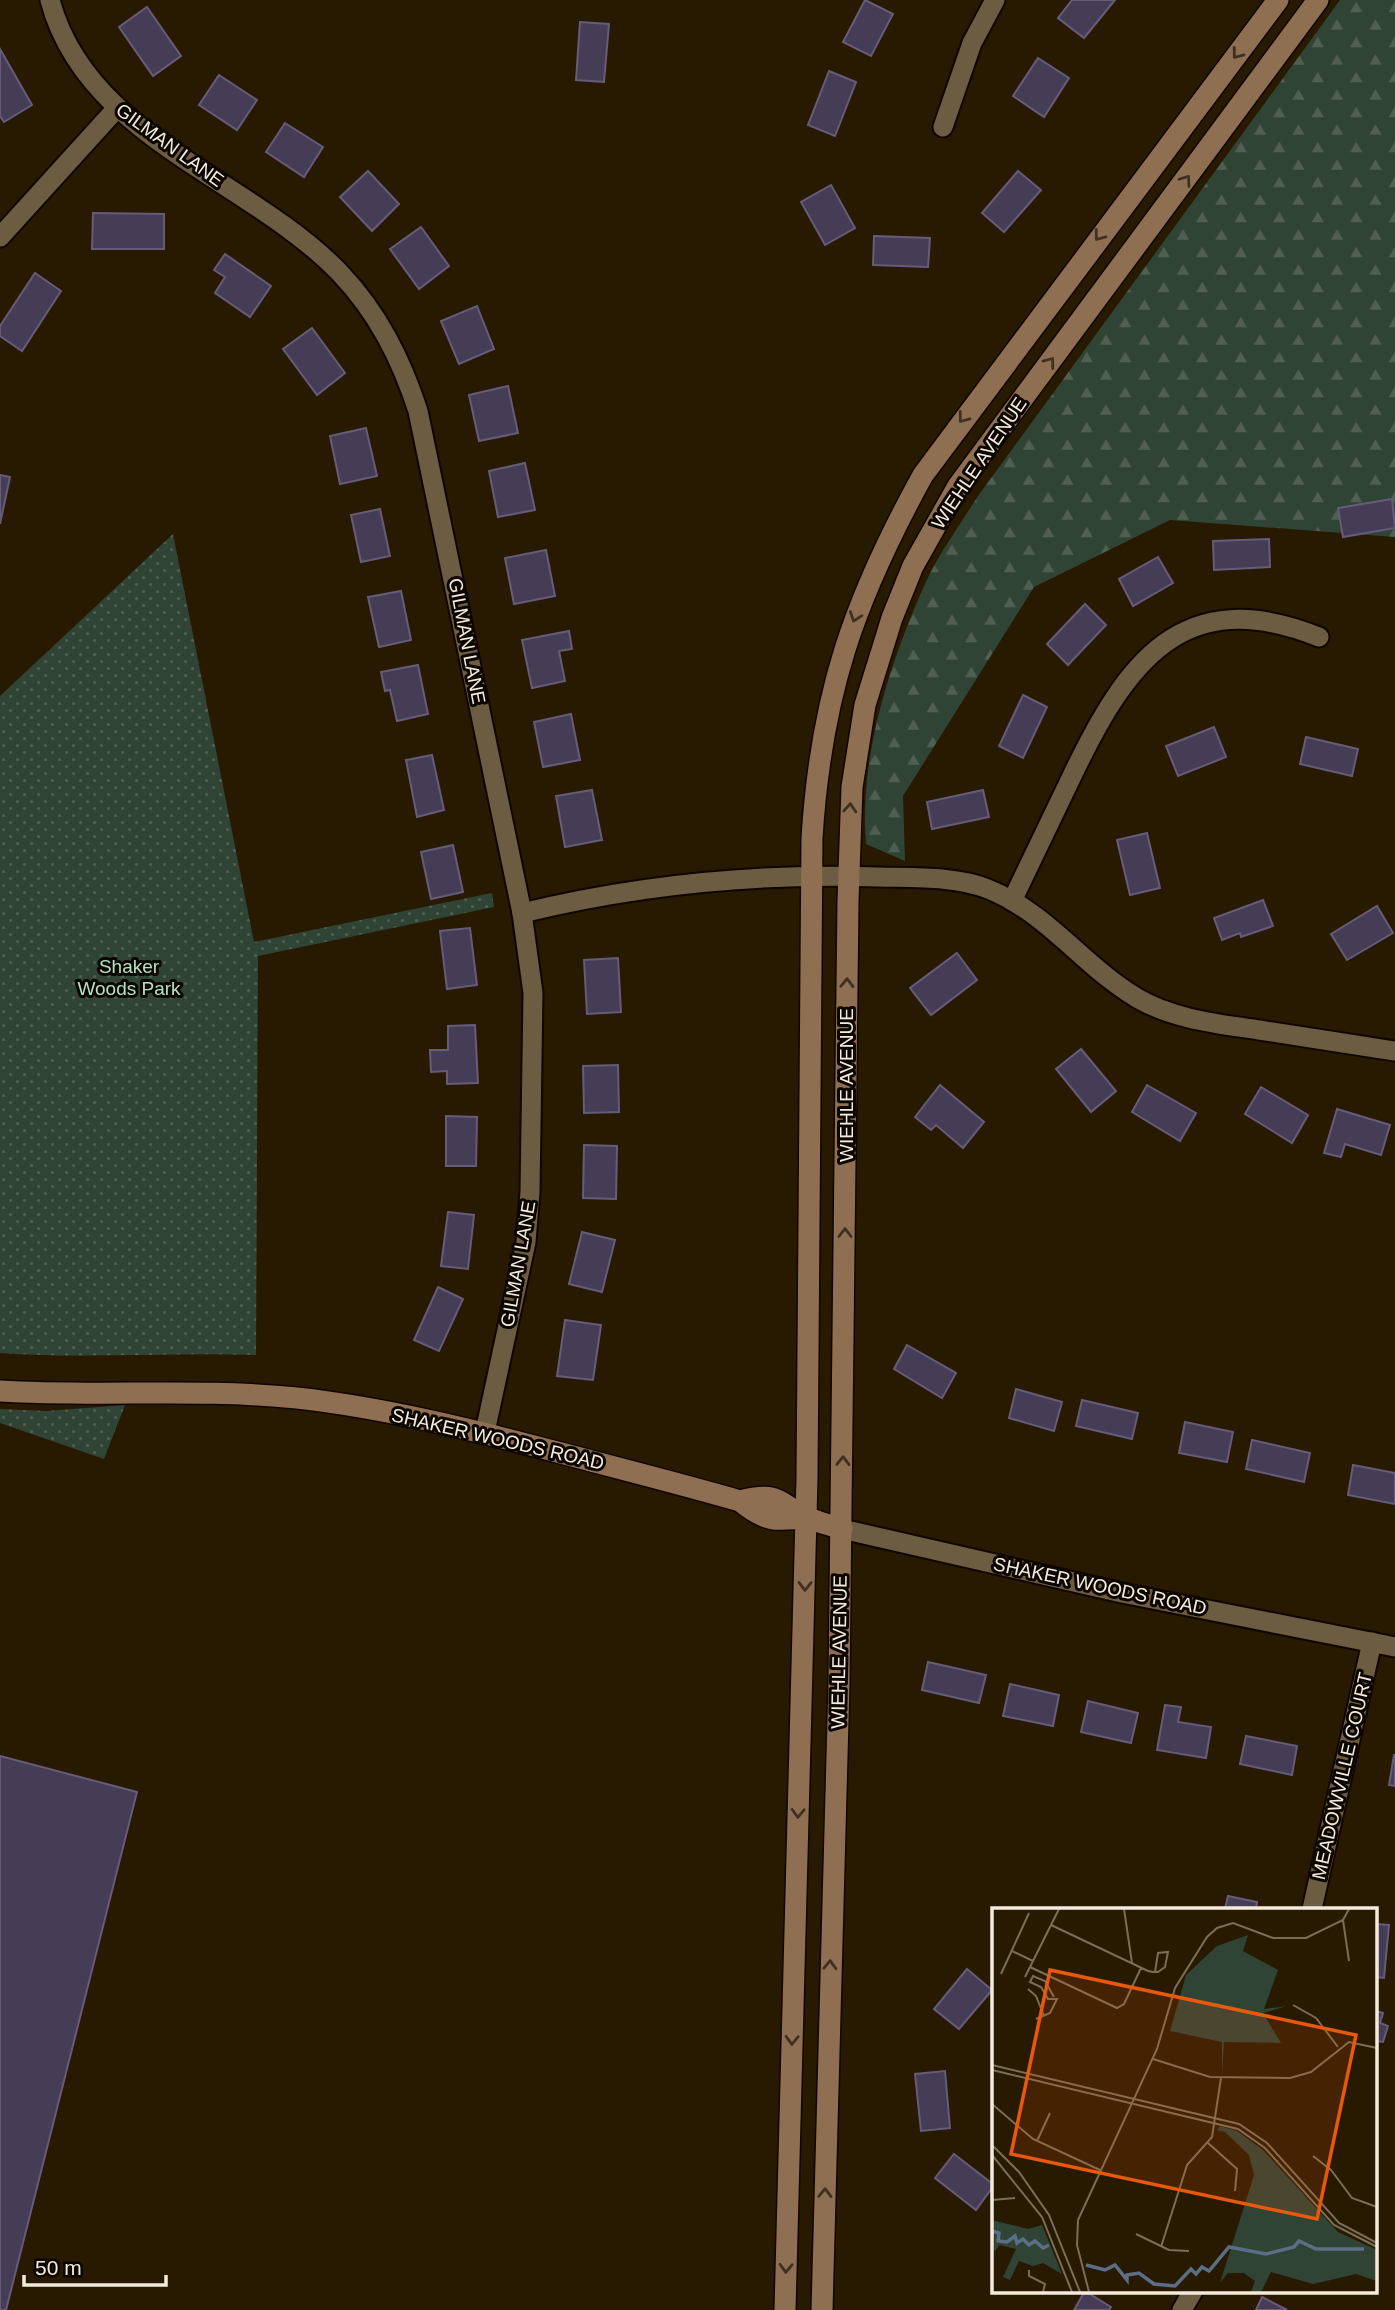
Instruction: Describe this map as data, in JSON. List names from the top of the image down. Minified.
{"streets":{"main road":["WIEHLE AVENUE","SHAKER WOODS ROAD"],"street":["GILMAN LANE","MEADOWVILLE COURT"]},"crossings":[["GILMAN LANE","SHAKER WOODS ROAD"],["WIEHLE AVENUE","SHAKER WOODS ROAD"],["SHAKER WOODS ROAD","MEADOWVILLE COURT"]],"parks":["Shaker Woods Park"],"scale_bar":"50 m"}
